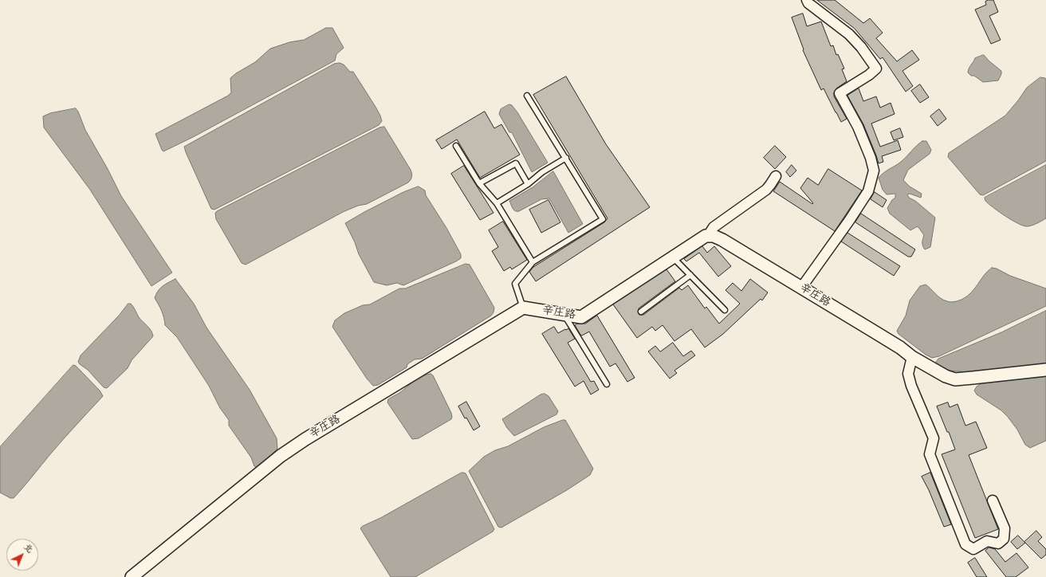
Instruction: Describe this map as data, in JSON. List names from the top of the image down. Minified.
{"streets":{"street":["辛庄路"]},"north":"top right"}
